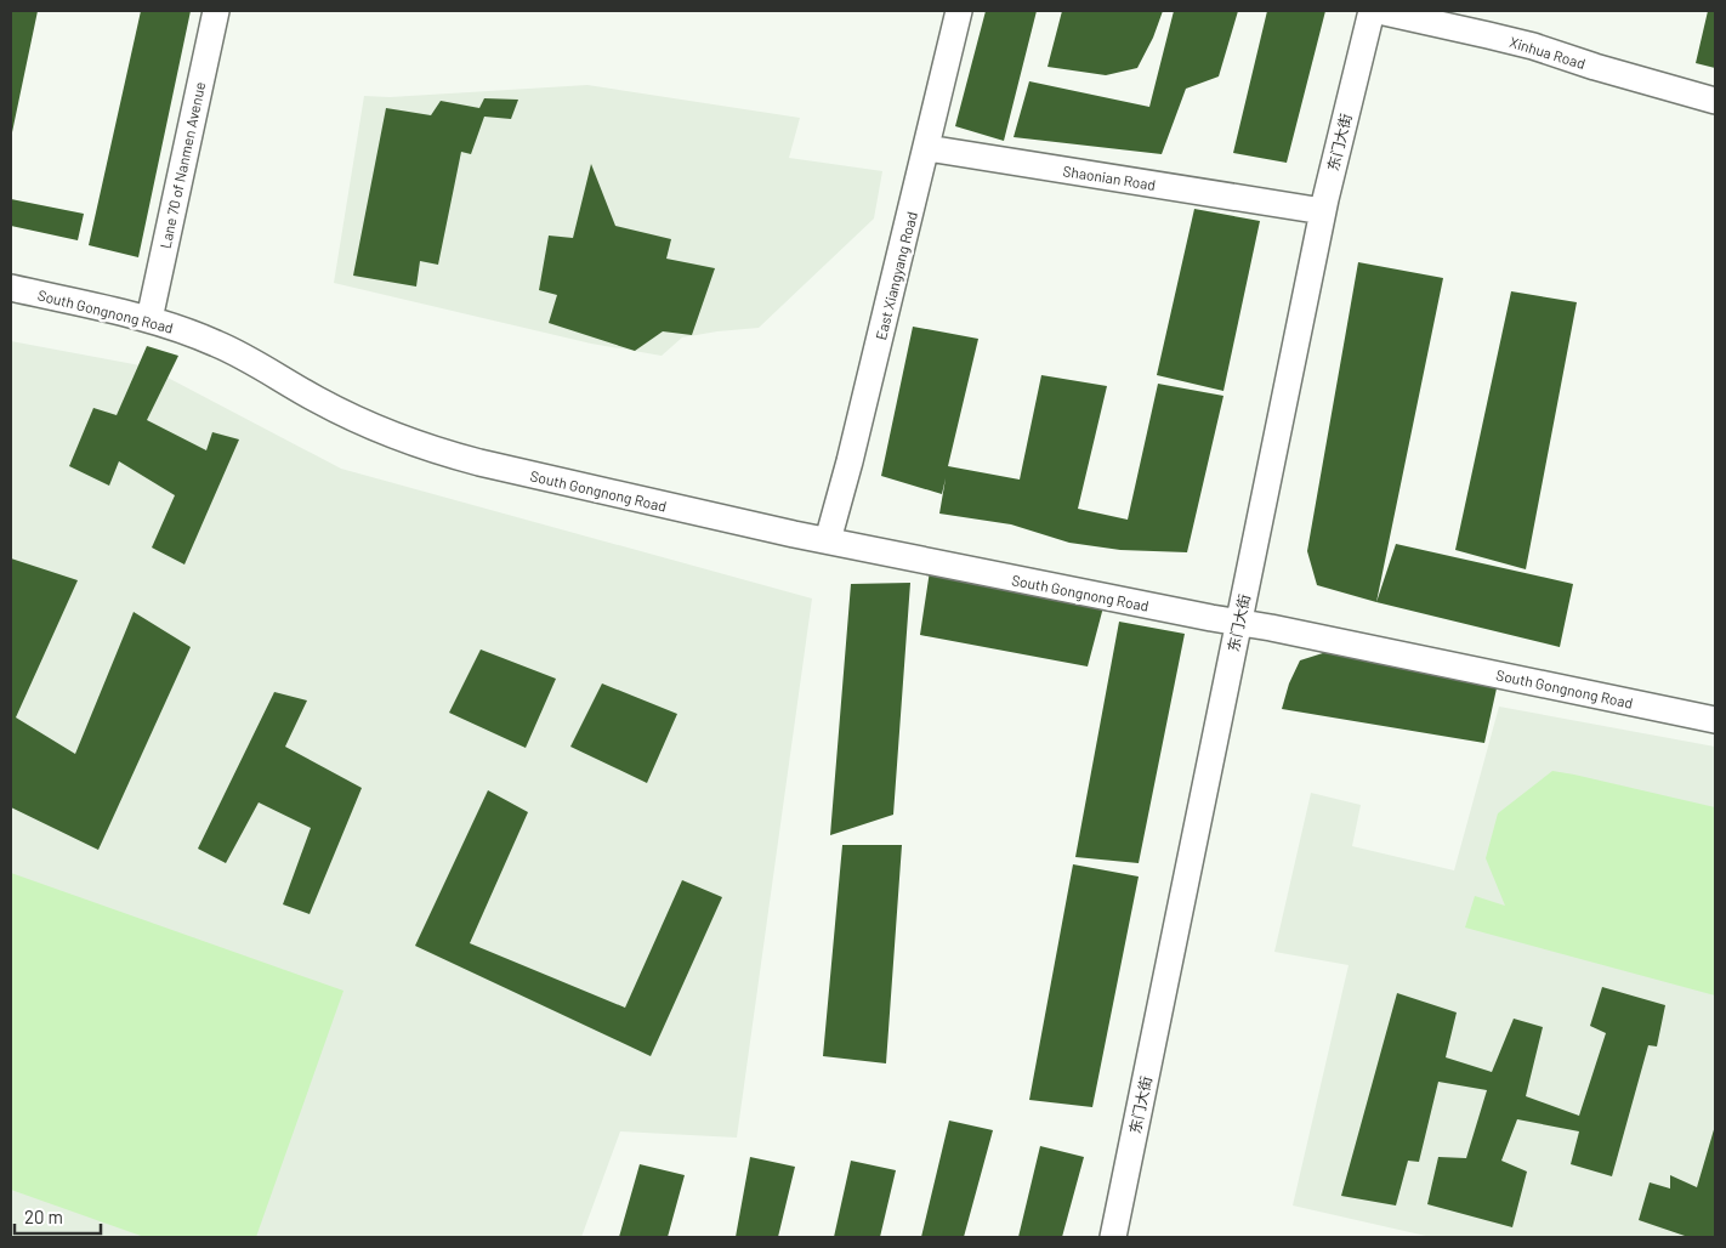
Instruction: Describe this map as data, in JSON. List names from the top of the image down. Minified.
{"streets":{"street":["Xinhua Road","东门大街","Lane 70 of Nanmen Avenue","Shaonian Road","East Xiangyang Road","South Gongnong Road"]},"crossings":[["东门大街","Shaonian Road"],["东门大街","South Gongnong Road"],["Lane 70 of Nanmen Avenue","South Gongnong Road"],["Shaonian Road","East Xiangyang Road"],["East Xiangyang Road","South Gongnong Road"]],"scale_bar":"20 m"}
